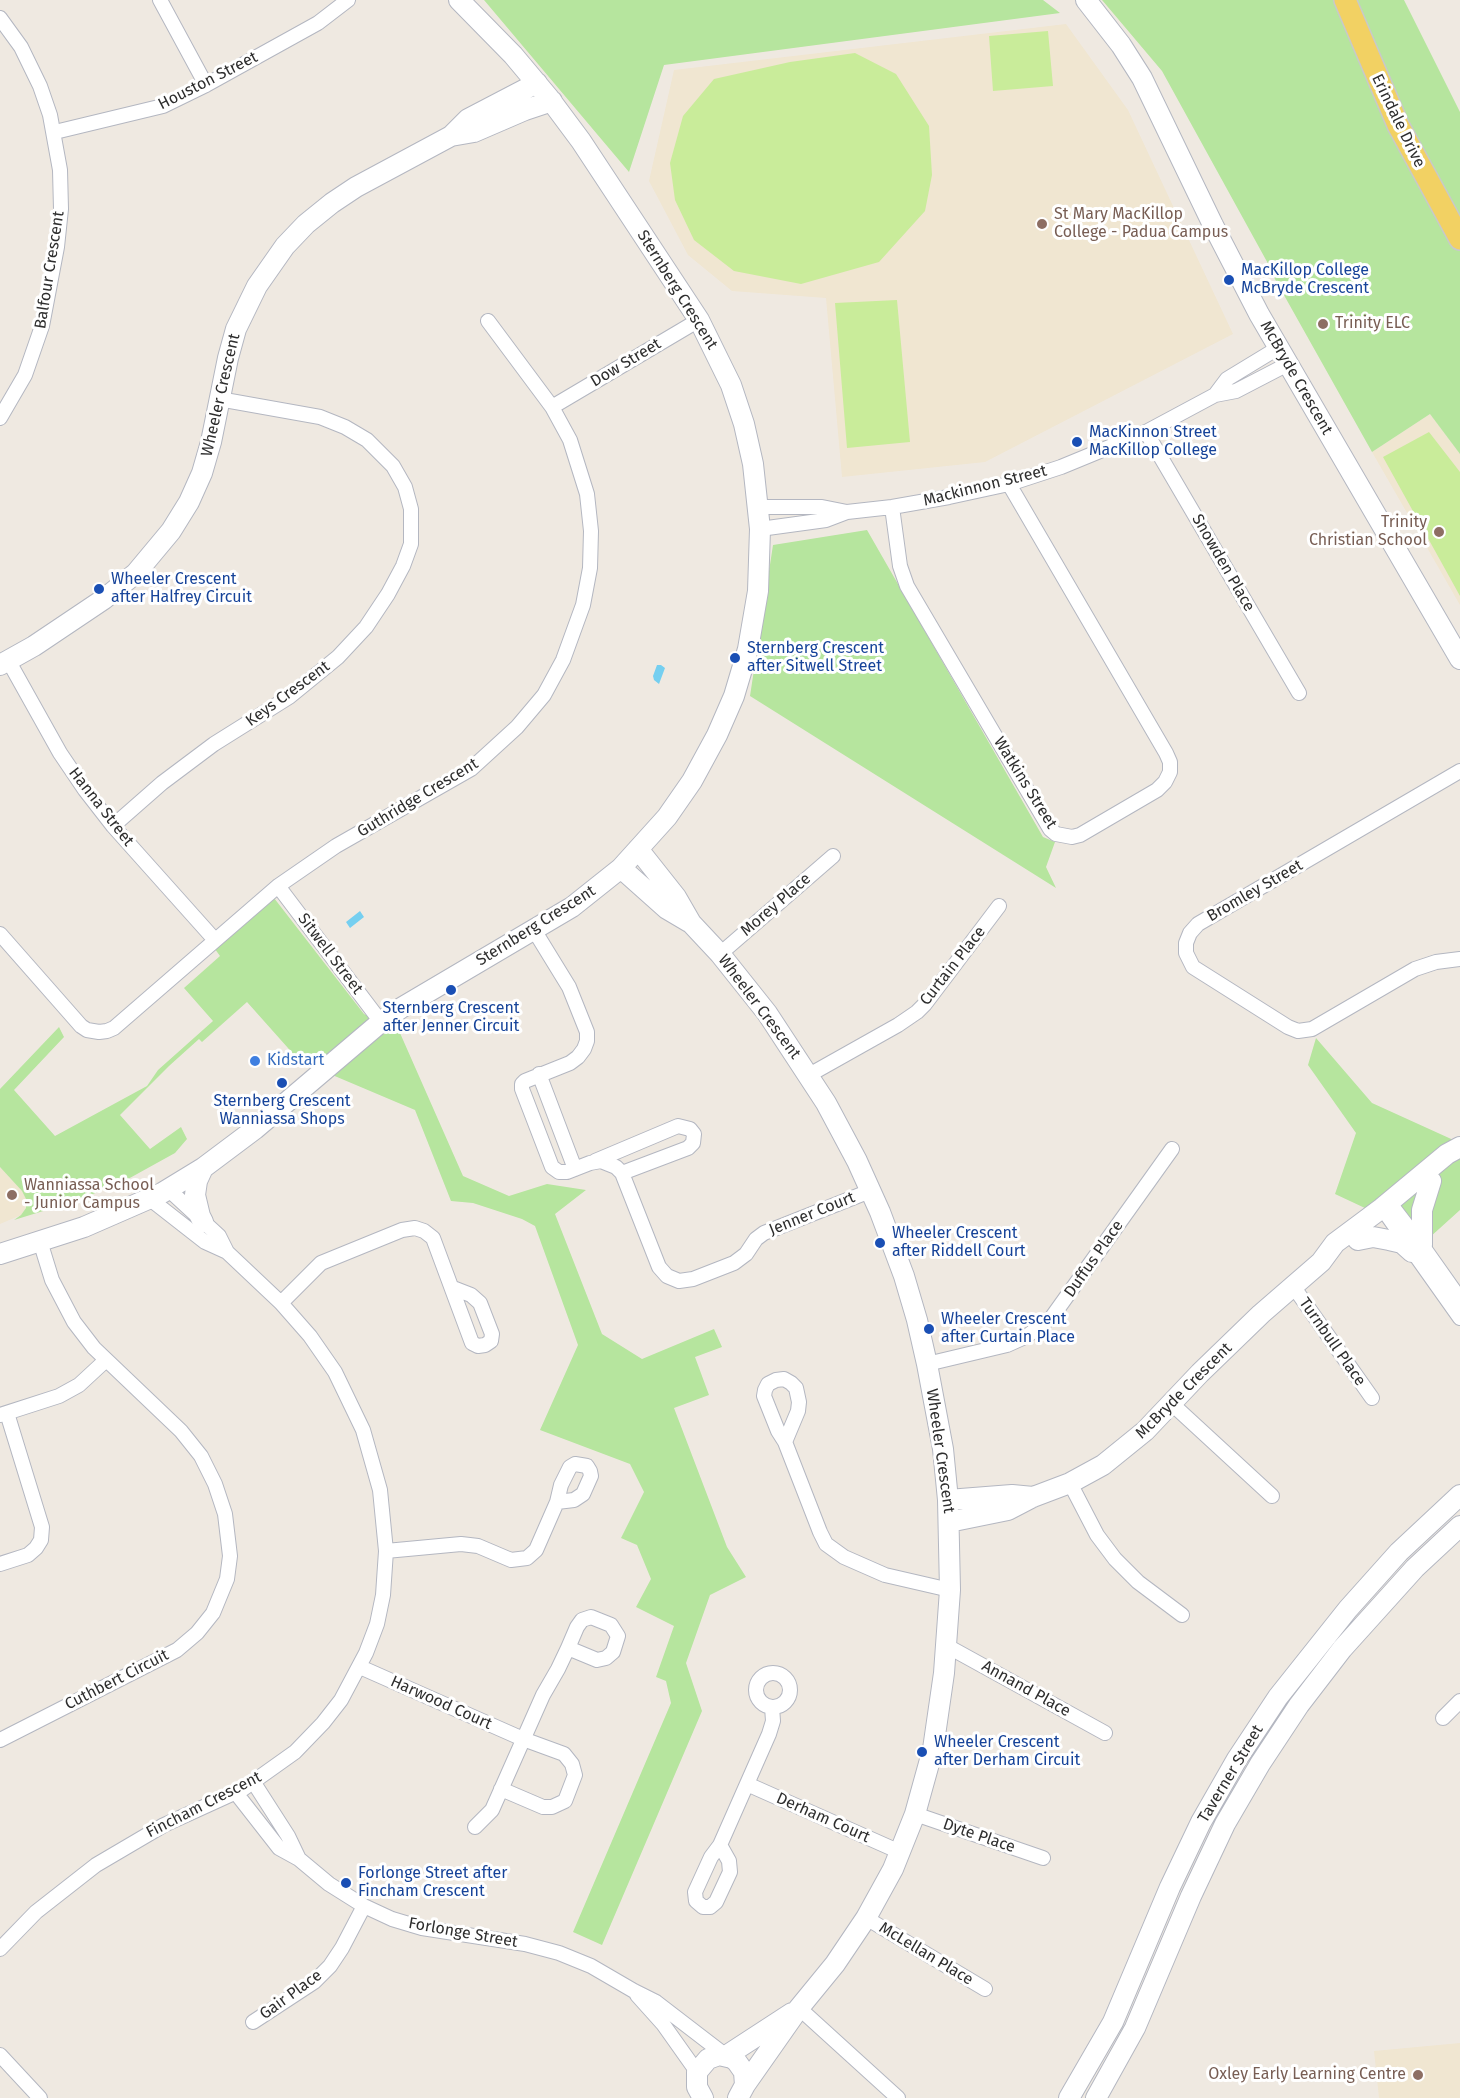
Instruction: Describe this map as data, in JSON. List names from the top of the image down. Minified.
{"streets":{"main road":["Erindale Drive"],"street":["Houston Street","Balfour Crescent","Sternberg Crescent","Dow Street","McBryde Crescent","Wheeler Crescent","Mackinnon Street","Snowden Place","Keys Crescent","Watkins Street","Guthridge Crescent","Hanna Street","Bromley Street","Morey Place","Sitwell Street","Curtain Place","Jenner Court","Duffus Place","Turnbull Place","Cuthbert Circuit","Annand Place","Harwood Court","Taverner Street","Fincham Crescent","Derham Court","Dyte Place","Forlonge Street","McLellan Place","Gair Place"]},"crossings":[["Houston Street","Balfour Crescent"],["Sternberg Crescent","Dow Street"],["Sternberg Crescent","Wheeler Crescent"],["Sternberg Crescent","Mackinnon Street"],["Sternberg Crescent","Sitwell Street"],["Sternberg Crescent","Cuthbert Circuit"],["Sternberg Crescent","Fincham Crescent"],["Dow Street","Guthridge Crescent"],["McBryde Crescent","Wheeler Crescent"],["McBryde Crescent","Mackinnon Street"],["McBryde Crescent","Turnbull Place"],["Wheeler Crescent","Keys Crescent"],["Wheeler Crescent","Hanna Street"],["Wheeler Crescent","Morey Place"],["Wheeler Crescent","Curtain Place"],["Wheeler Crescent","Jenner Court"],["Wheeler Crescent","Duffus Place"],["Wheeler Crescent","Annand Place"],["Wheeler Crescent","Derham Court"],["Wheeler Crescent","Dyte Place"],["Wheeler Crescent","Forlonge Street"],["Wheeler Crescent","McLellan Place"],["Mackinnon Street","Snowden Place"],["Mackinnon Street","Watkins Street"],["Keys Crescent","Hanna Street"],["Guthridge Crescent","Hanna Street"],["Guthridge Crescent","Sitwell Street"],["Harwood Court","Fincham Crescent"],["Fincham Crescent","Forlonge Street"],["Forlonge Street","Gair Place"]],"places":["St Mary MacKillop College - Padua Campus","MacKillop College McBryde Crescent","Trinity ELC","MacKinnon Street MacKillop College","Trinity Christian School","Wheeler Crescent after Halfrey Circuit","Sternberg Crescent after Sitwell Street","Sternberg Crescent after Jenner Circuit","Kidstart","Sternberg Crescent Wanniassa Shops","Wanniassa School - Junior Campus","Wheeler Crescent after Riddell Court","Wheeler Crescent after Curtain Place","Wheeler Crescent after Derham Circuit","Forlonge Street after Fincham Crescent","Oxley Early Learning Centre"]}
